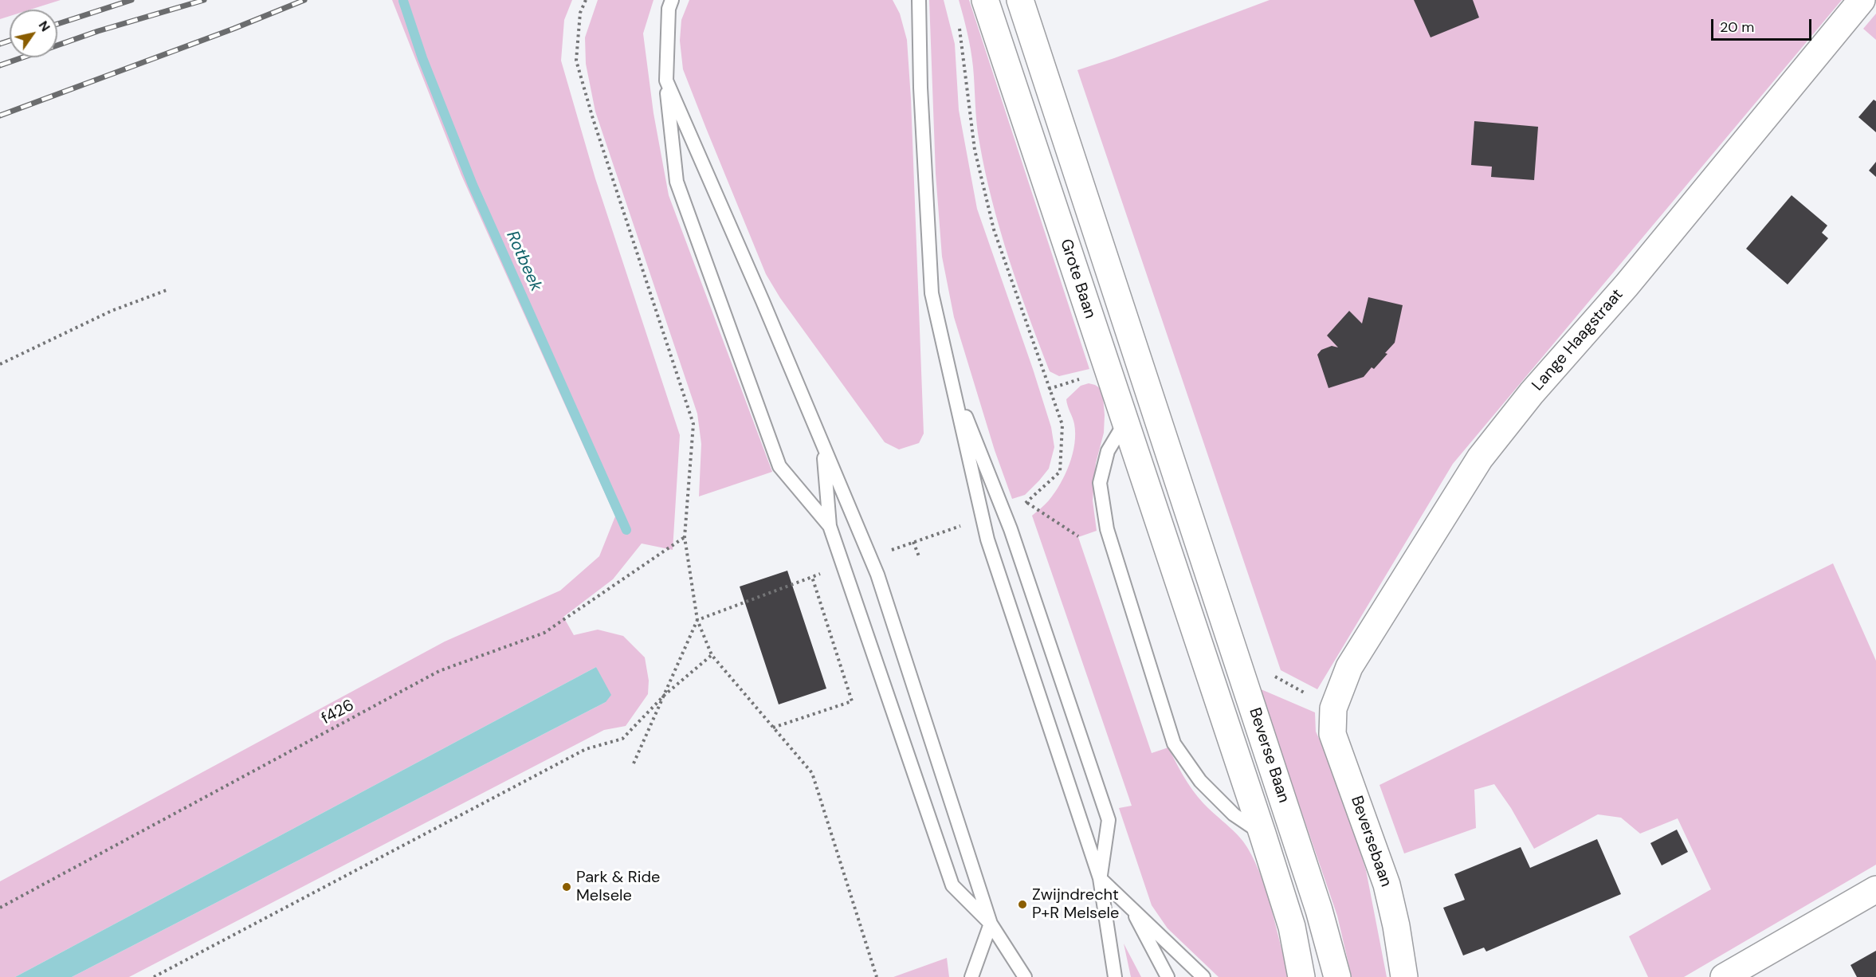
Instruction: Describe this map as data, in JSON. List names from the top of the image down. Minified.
{"streets":{"main road":["Grote Baan","Lange Haagstraat","Beverse Baan","Beversebaan"],"path":["f426"]},"crossings":[["Grote Baan","Beverse Baan"],["Lange Haagstraat","Beversebaan"]],"water":["Rotbeek"],"places":["Park & Ride Melsele","Zwijndrecht P+R Melsele"],"scale_bar":"20 m","north":"top right"}
